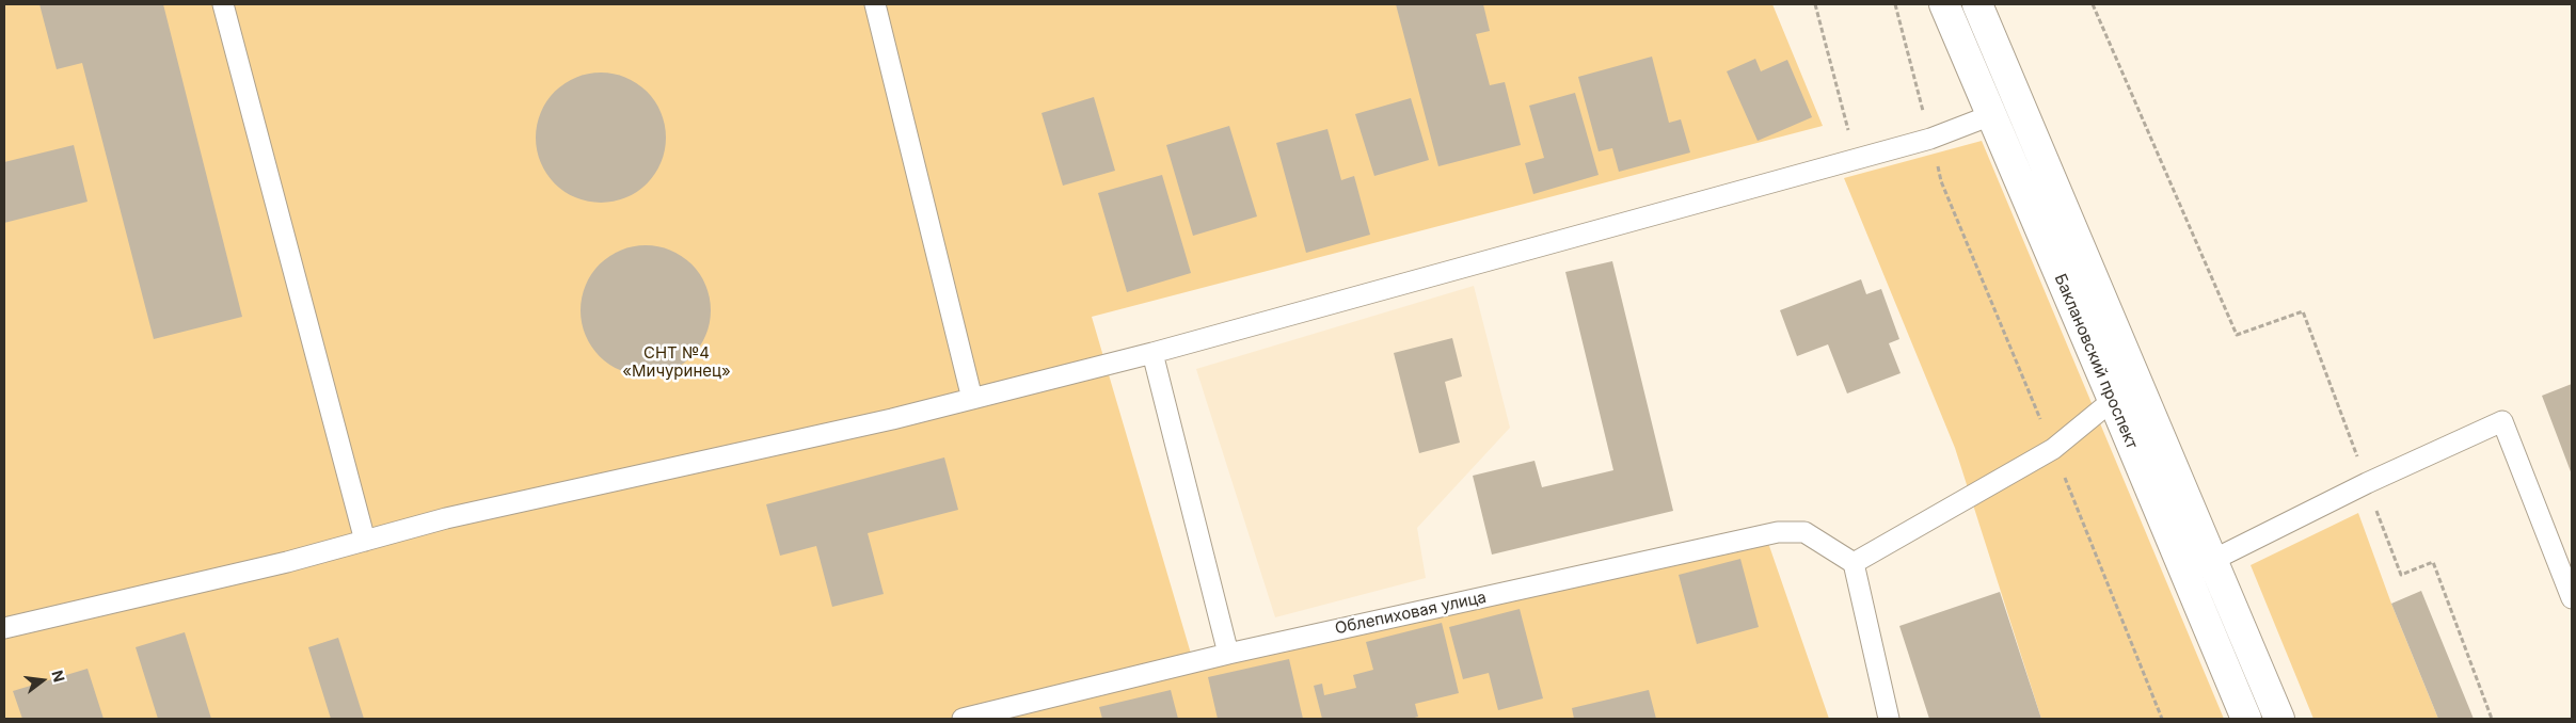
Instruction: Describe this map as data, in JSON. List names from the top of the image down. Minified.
{"streets":{"main road":["Баклановский проспект"],"lane":["Облепиховая улица"]},"parks":["СНТ №4 «Мичуринец»"],"north":"right"}
